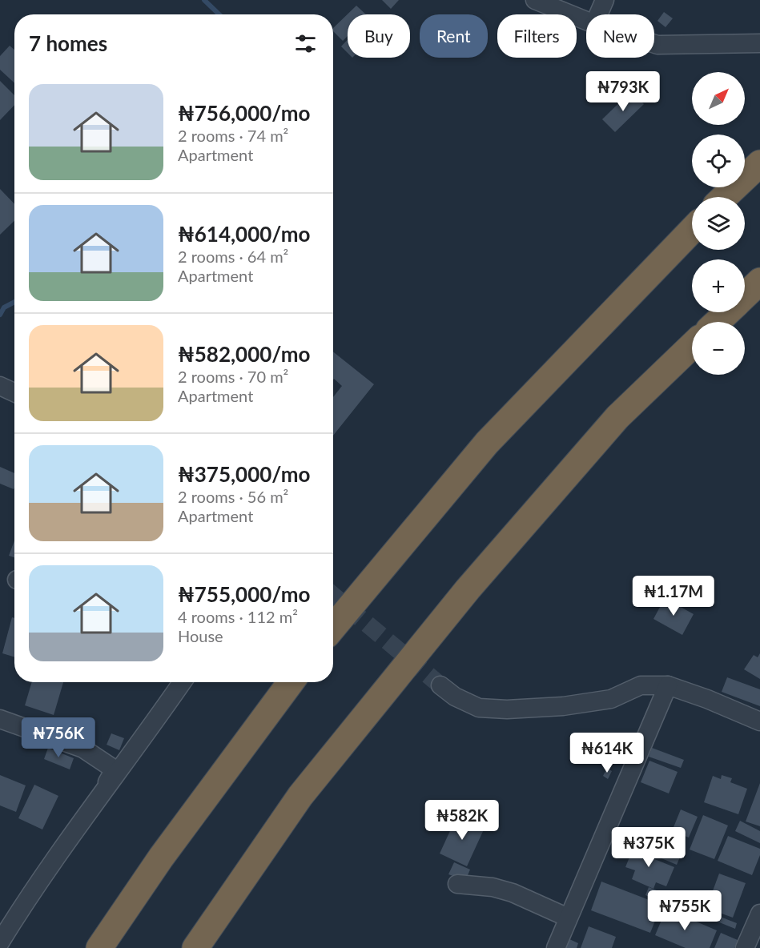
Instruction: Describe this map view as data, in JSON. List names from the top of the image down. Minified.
{"north":"top right","page":{"chip":["Buy","Rent","Filters","New"],"heading":"7 homes","price":["₦793K","₦1.17M","₦756K","₦614K","₦582K","₦375K","₦755K"],"map_buttons":["+","−"],"list":[{"name":"₦756,000/mo","note":"2 rooms · 74 m² · Apartment"},{"name":"₦614,000/mo","note":"2 rooms · 64 m² · Apartment"},{"name":"₦582,000/mo","note":"2 rooms · 70 m² · Apartment"},{"name":"₦375,000/mo","note":"2 rooms · 56 m² · Apartment"},{"name":"₦755,000/mo","note":"4 rooms · 112 m² · House"}]}}
